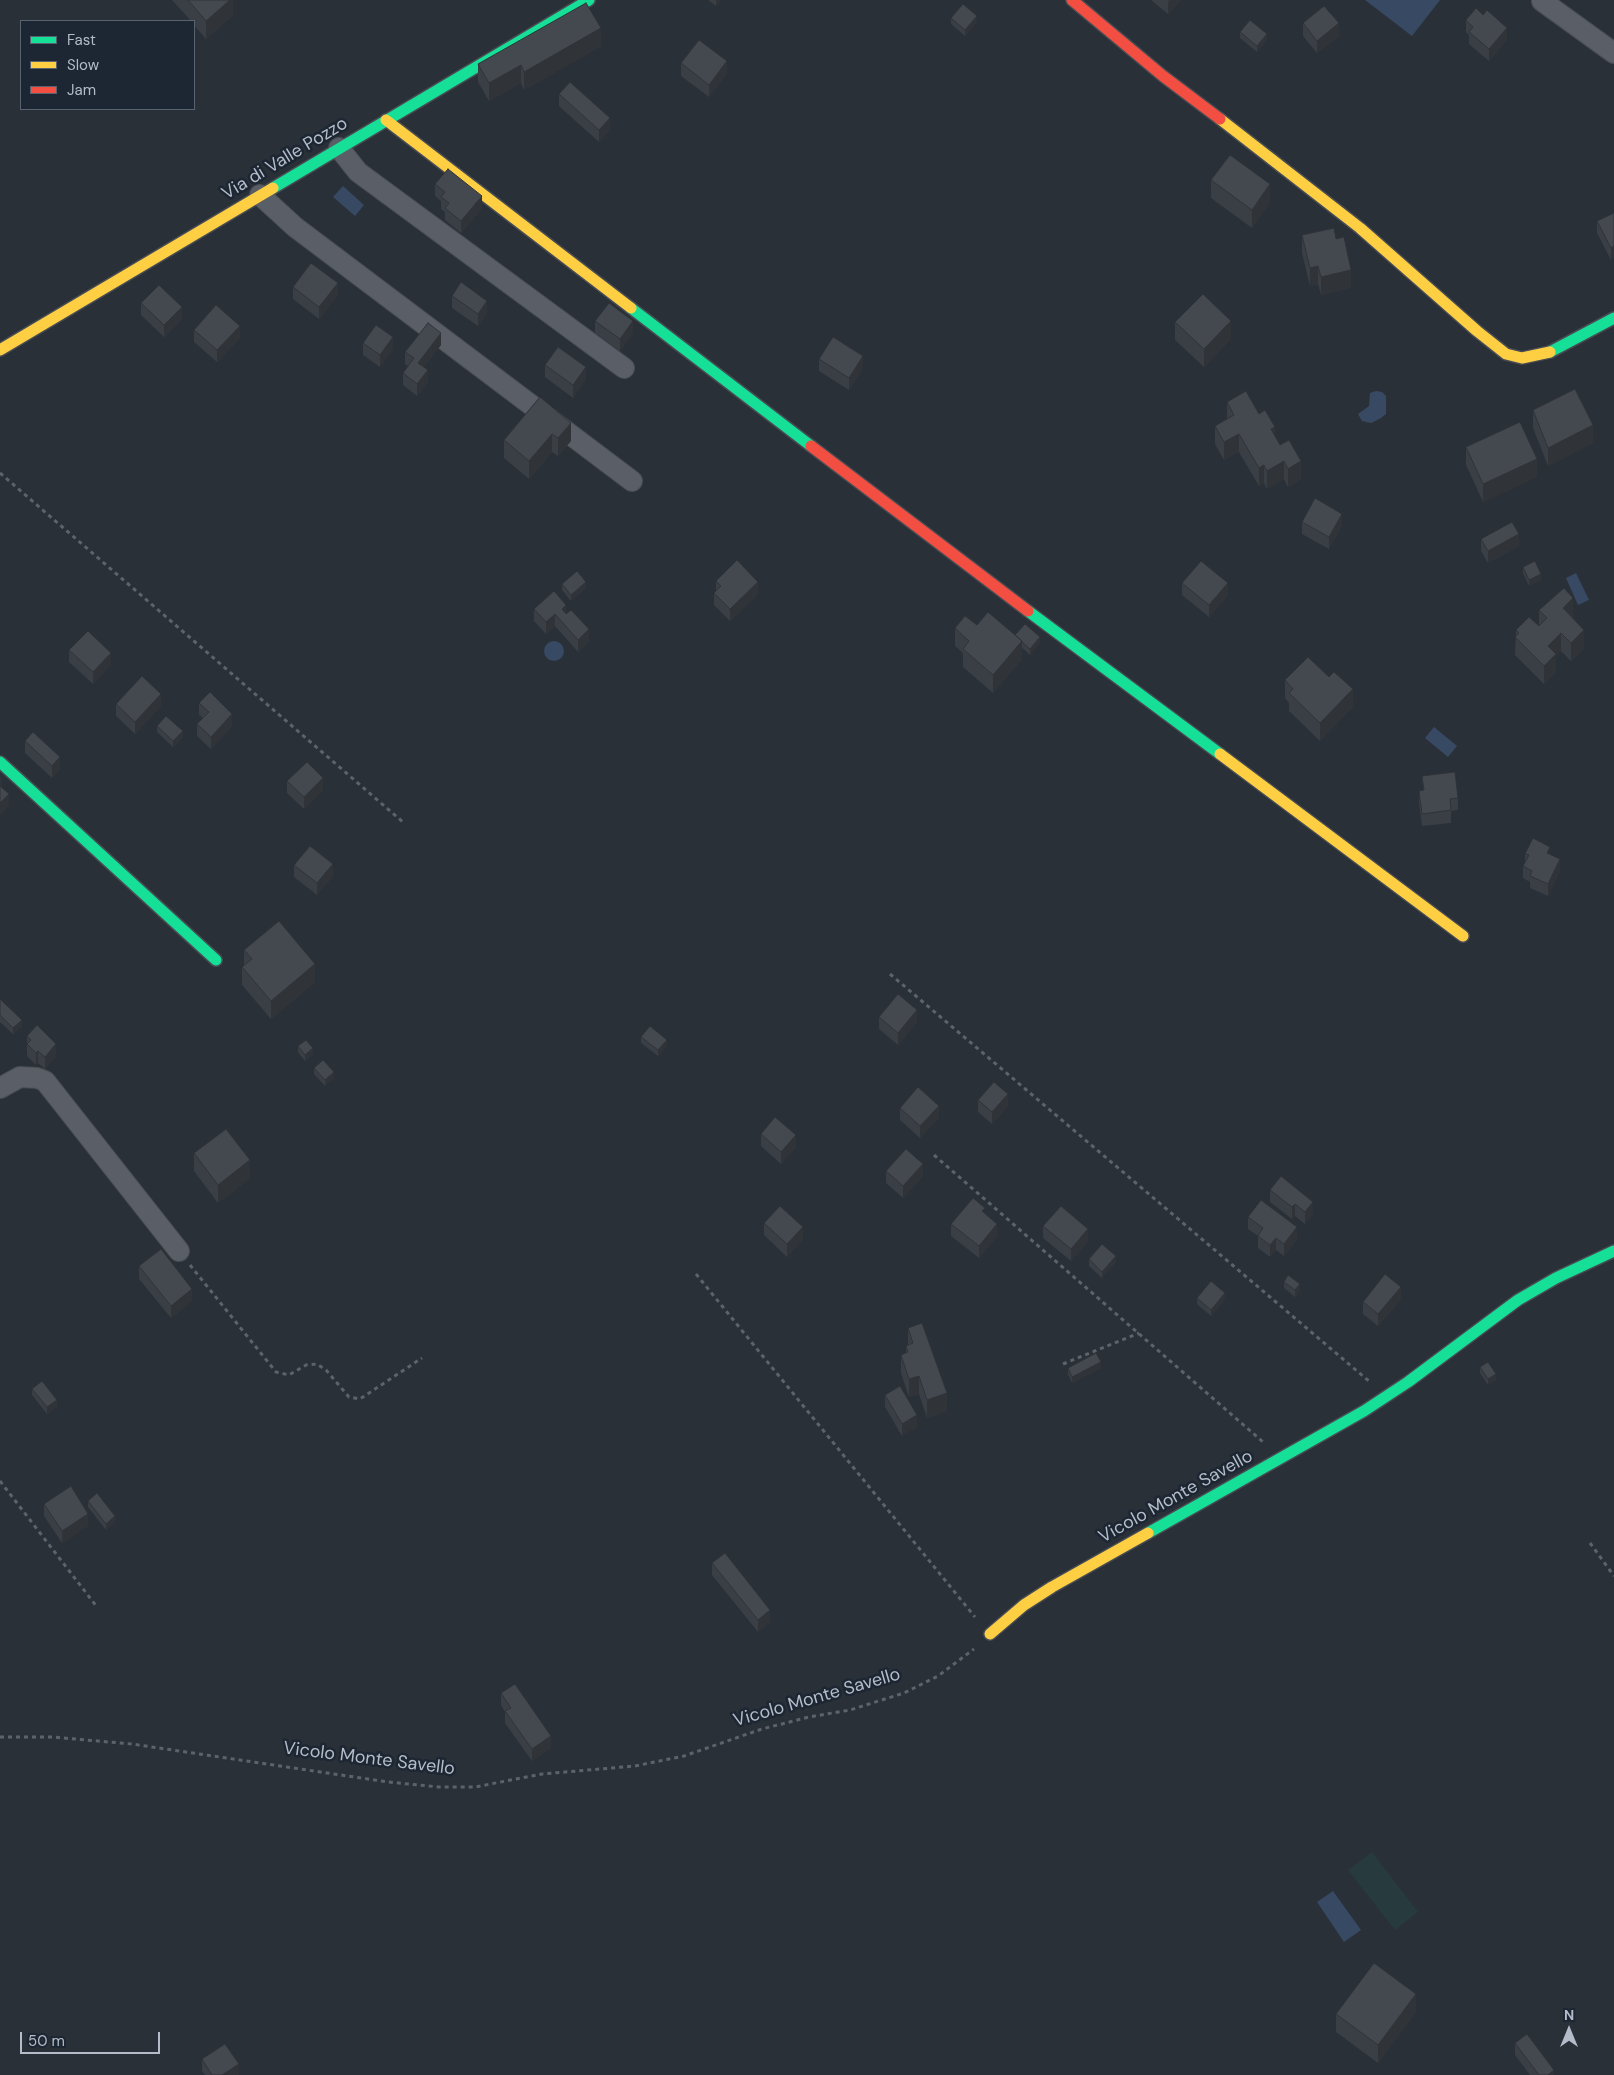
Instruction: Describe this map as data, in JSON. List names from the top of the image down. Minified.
{"streets":{"street":["Via di Valle Pozzo","Vicolo Monte Savello"]},"legend":["Fast","Slow","Jam"],"scale_bar":"50 m","north":"top"}
